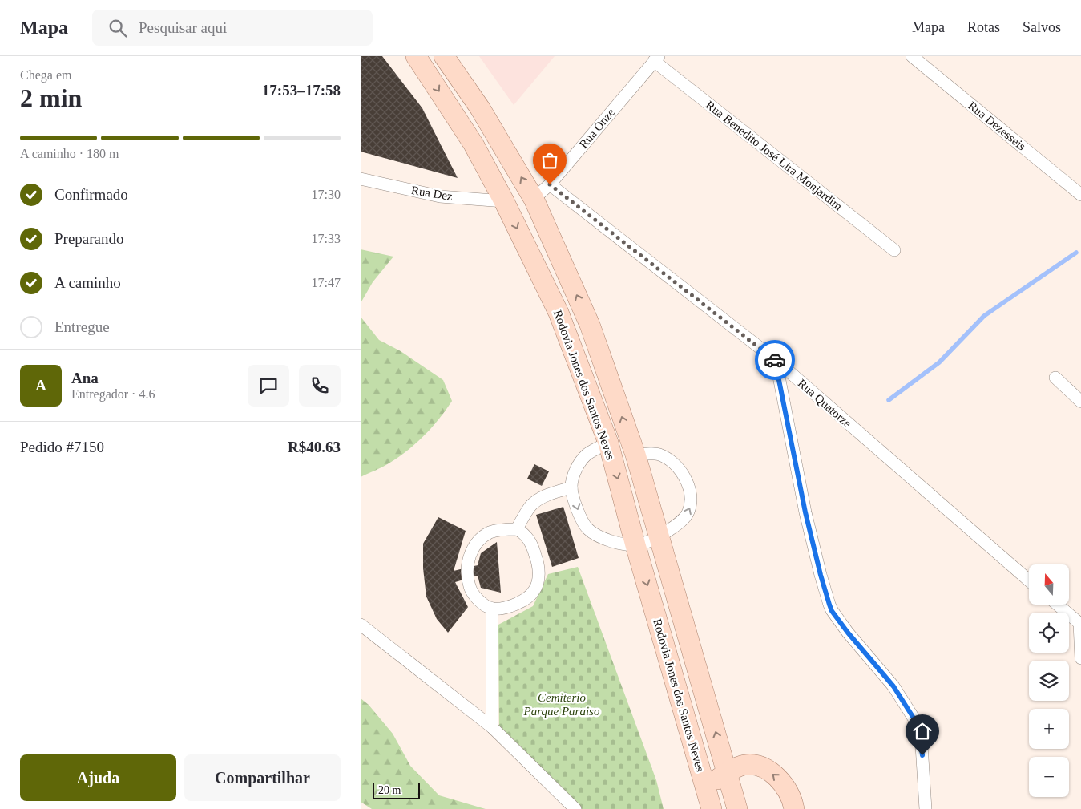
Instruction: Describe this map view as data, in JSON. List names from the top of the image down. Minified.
{"streets":{"main road":["Rodovia Jones dos Santos Neves"],"street":["Rua Dezesseis","Rua Onze","Rua Benedito José Lira Monjardim","Rua Dez","Rua Quatorze"]},"crossings":[["Rua Onze","Rua Benedito José Lira Monjardim"],["Rua Onze","Rodovia Jones dos Santos Neves"],["Rua Onze","Rua Quatorze"],["Rua Dez","Rodovia Jones dos Santos Neves"]],"parks":["Cemiterio Parque Paraiso"],"scale_bar":"20 m","north":"top","page":{"header":"Mapa","search":"Pesquisar aqui","nav":["Mapa","Rotas","Salvos"],"heading":["2 min","Chega em","17:53–17:58"],"panel":["Ana","Entregador · 4.6","Pedido #7150","R$40.63"],"bar":"A caminho · 180 m","list":[["Confirmado","17:30"],["Preparando","17:33"],["A caminho","17:47"],"Entregue"],"round":"A","map_buttons":["+","−"],"buttons":["Ajuda","Compartilhar"],"scale":"20 m"}}
